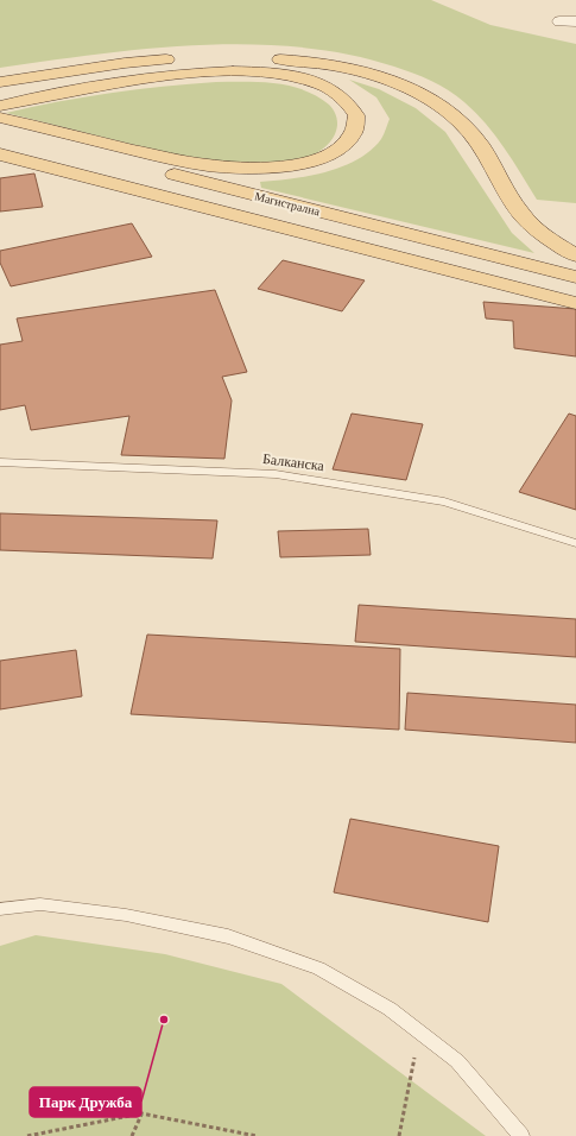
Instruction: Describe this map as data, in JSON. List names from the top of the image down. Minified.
{"streets":{"main road":["Магистрална"],"lane":["Балканска"]},"places":["Парк Дружба"]}
